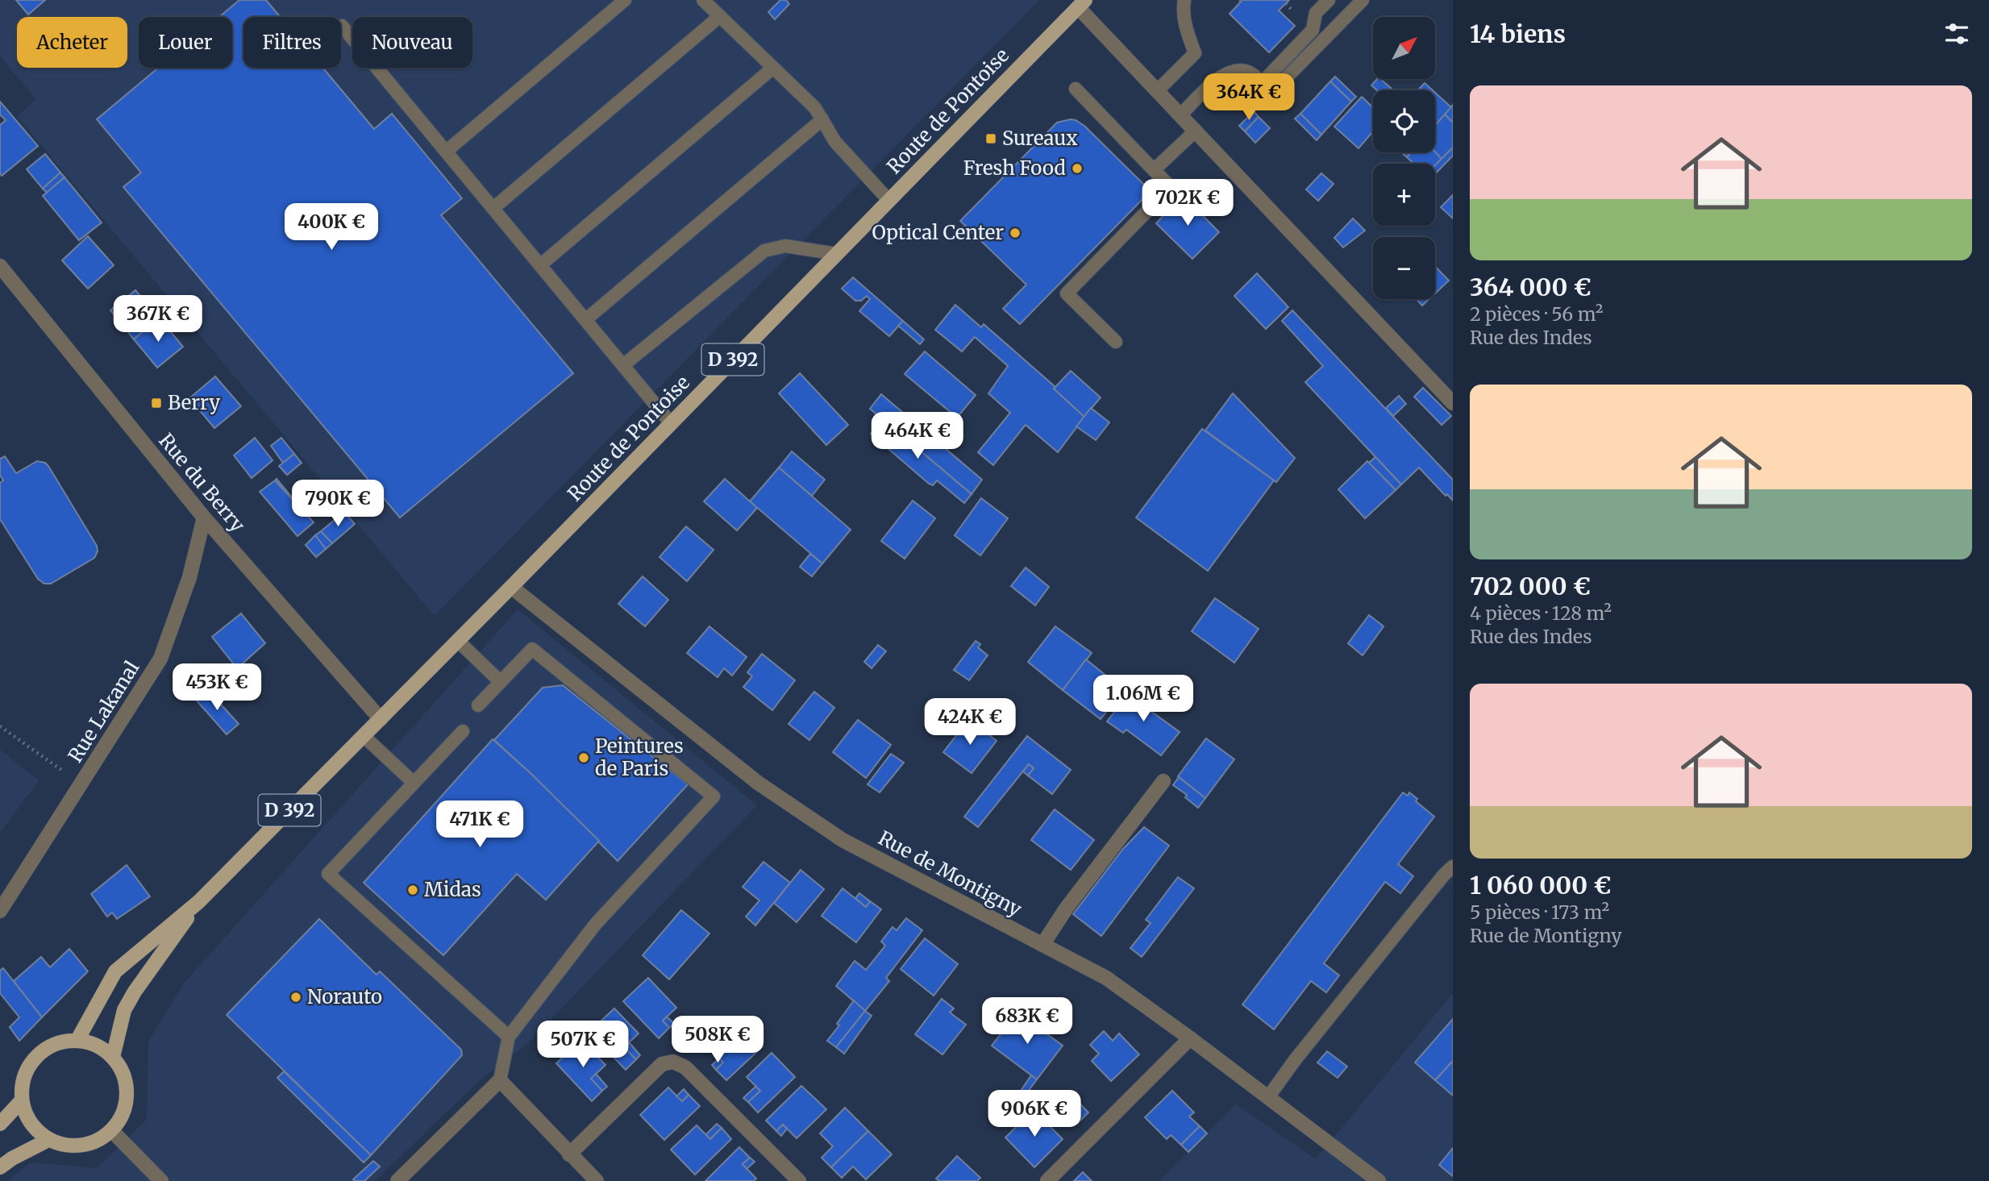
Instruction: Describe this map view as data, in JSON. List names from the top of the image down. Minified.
{"streets":{"main road":["Route de Pontoise","D 392"],"street":["Rue du Berry","Rue Lakanal","Rue de Montigny"]},"crossings":[["Route de Pontoise","Rue du Berry"],["Route de Pontoise","Rue de Montigny"],["Rue du Berry","Rue Lakanal"]],"places":{"transit":["Sureaux","Berry"],"other":["Fresh Food","Optical Center","Peintures de Paris","Midas","Norauto"]},"north":"top right","page":{"heading":"14 biens","map_buttons":["+","−"],"chip":["Acheter","Louer","Filtres","Nouveau"],"list":[{"name":"364 000 €","note":"2 pièces · 56 m² · Rue des Indes"},{"name":"702 000 €","note":"4 pièces · 128 m² · Rue des Indes"},{"name":"1 060 000 €","note":"5 pièces · 173 m² · Rue de Montigny"}],"price":["364K €","702K €","400K €","367K €","464K €","790K €","453K €","1.06M €","424K €","471K €","683K €","508K €","507K €","906K €"]}}
